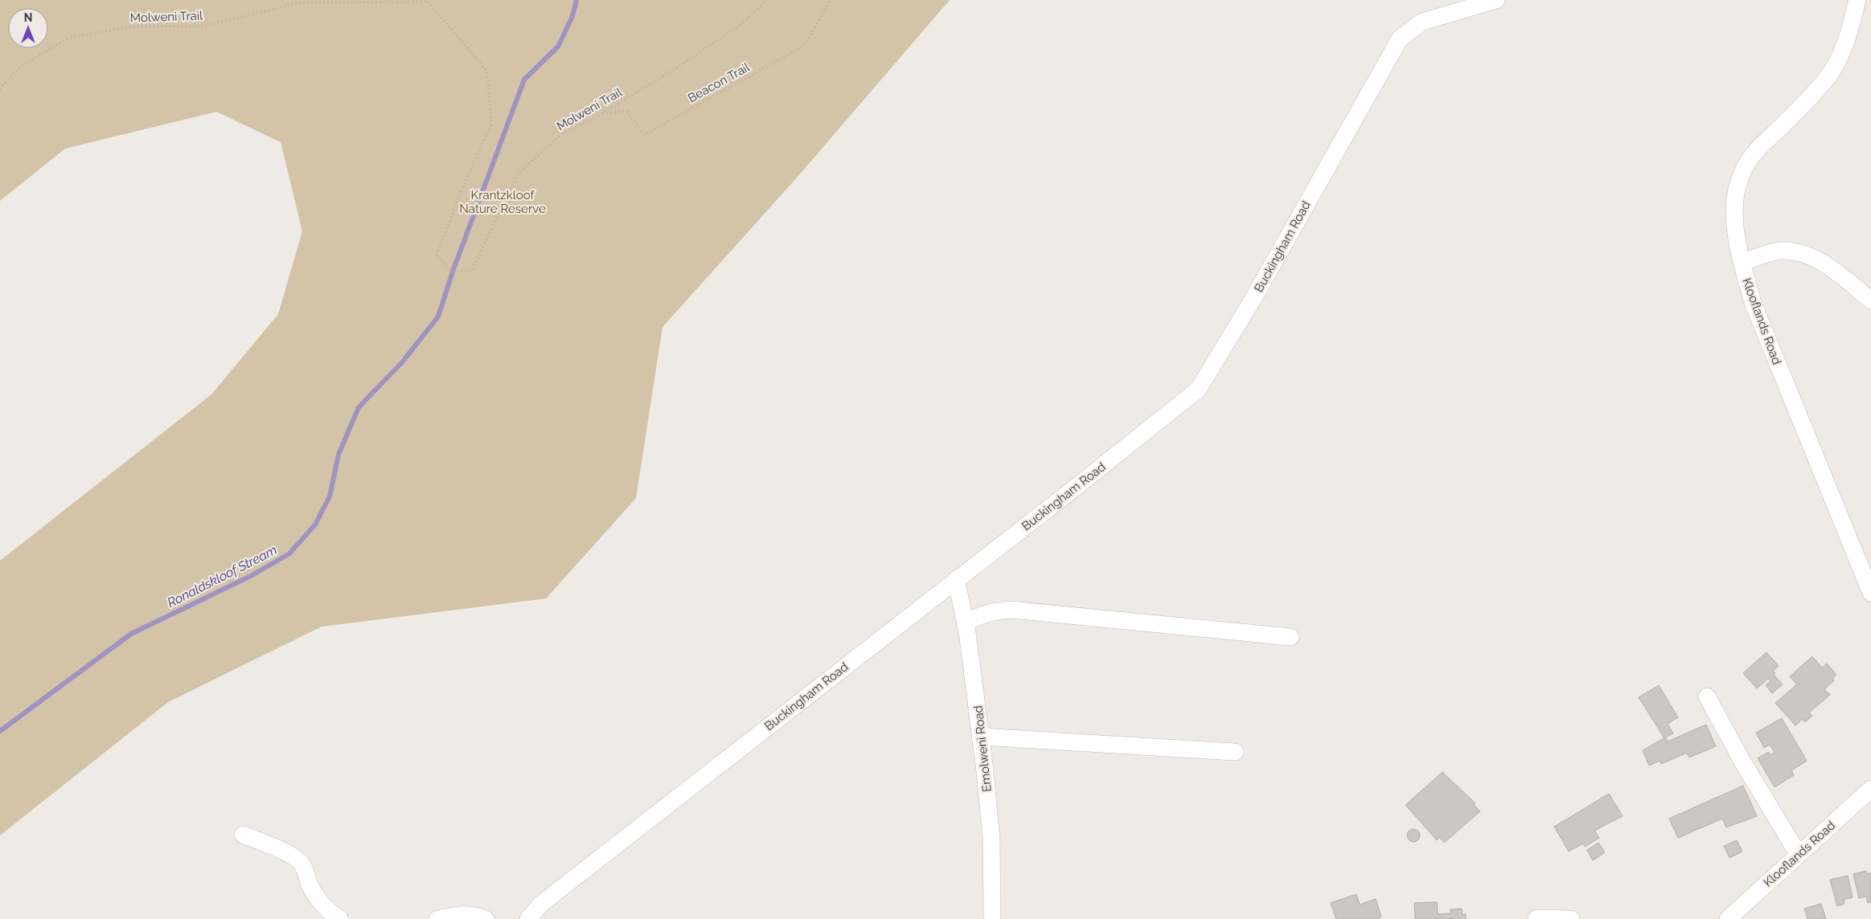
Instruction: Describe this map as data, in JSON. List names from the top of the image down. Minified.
{"streets":{"street":["Buckingham Road","Klooflands Road","Emolweni Road"],"path":["Molweni Trail","Beacon Trail"]},"crossings":[["Molweni Trail","Beacon Trail"],["Buckingham Road","Emolweni Road"]],"water":["Ronaldskloof Stream"],"parks":["Krantzkloof Nature Reserve"],"north":"top"}
